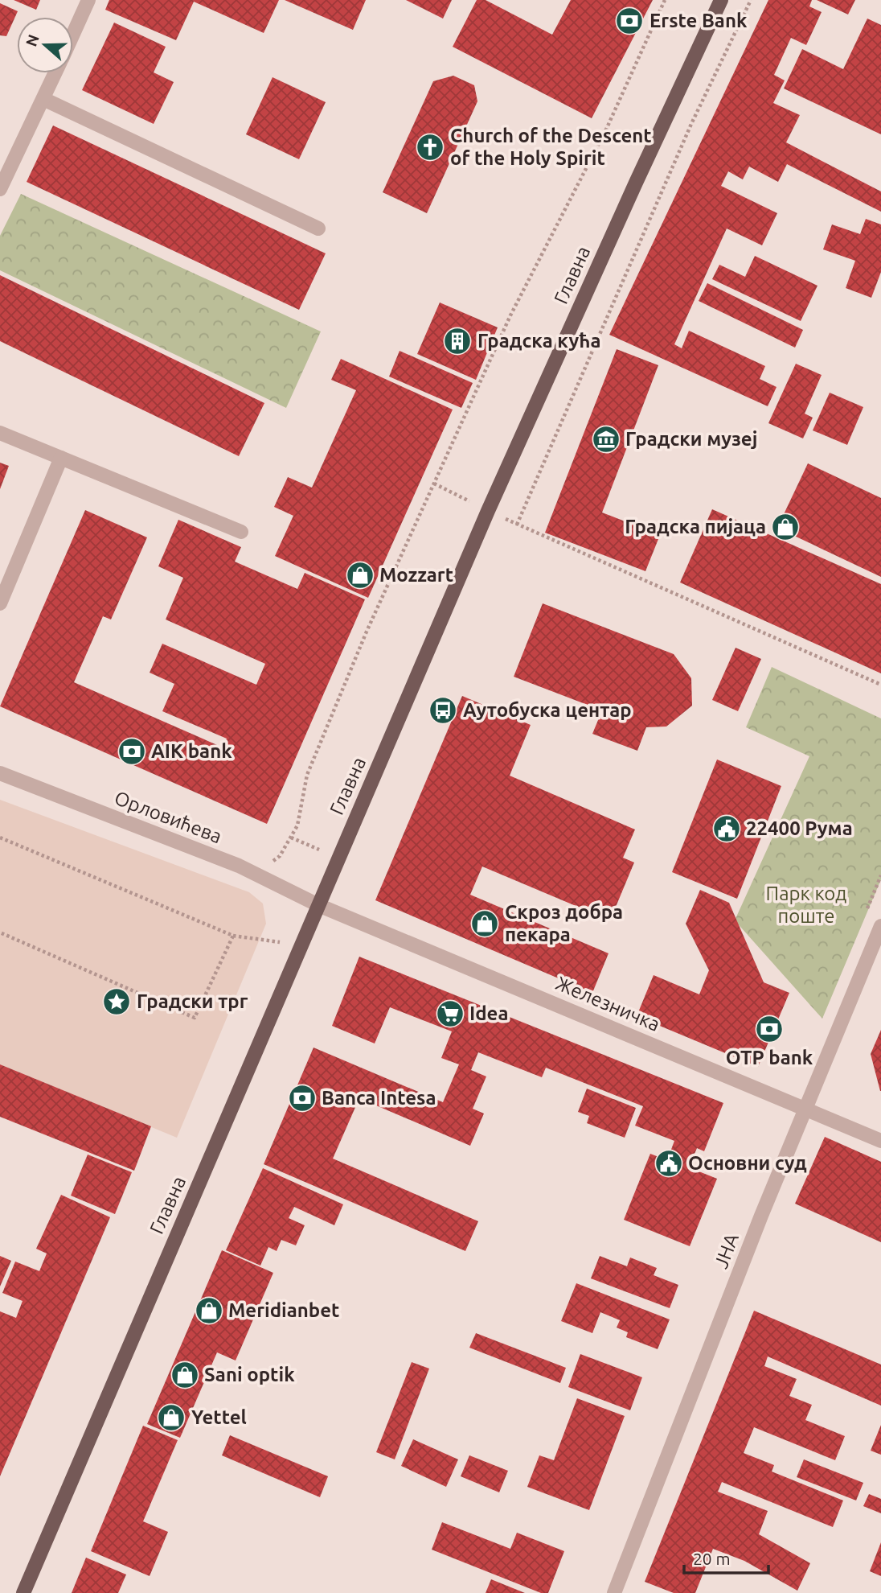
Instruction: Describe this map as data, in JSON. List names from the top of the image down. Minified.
{"streets":{"main road":["Главна"],"street":["Орловићева","Железничка","ЈНА"]},"crossings":[["Главна","Орловићева"],["Главна","Железничка"],["Орловићева","Железничка"],["Железничка","ЈНА"]],"parks":["Парк код поште"],"places":{"bank":["Erste Bank","AIK bank","OTP bank","Banca Intesa"],"church":["Church of the Descent of the Holy Spirit"],"building":["Градска кућа"],"museum":["Градски музеј"],"shop":["Градска пијаца","Mozzart","Скроз добра пекара","Meridianbet","Sani optik","Yettel"],"bus stop":["Аутобуска центар"],"public building":["22400 Рума","Основни суд"],"place":["Градски трг"],"supermarket":["Idea"]},"scale_bar":"20 m","north":"left"}
